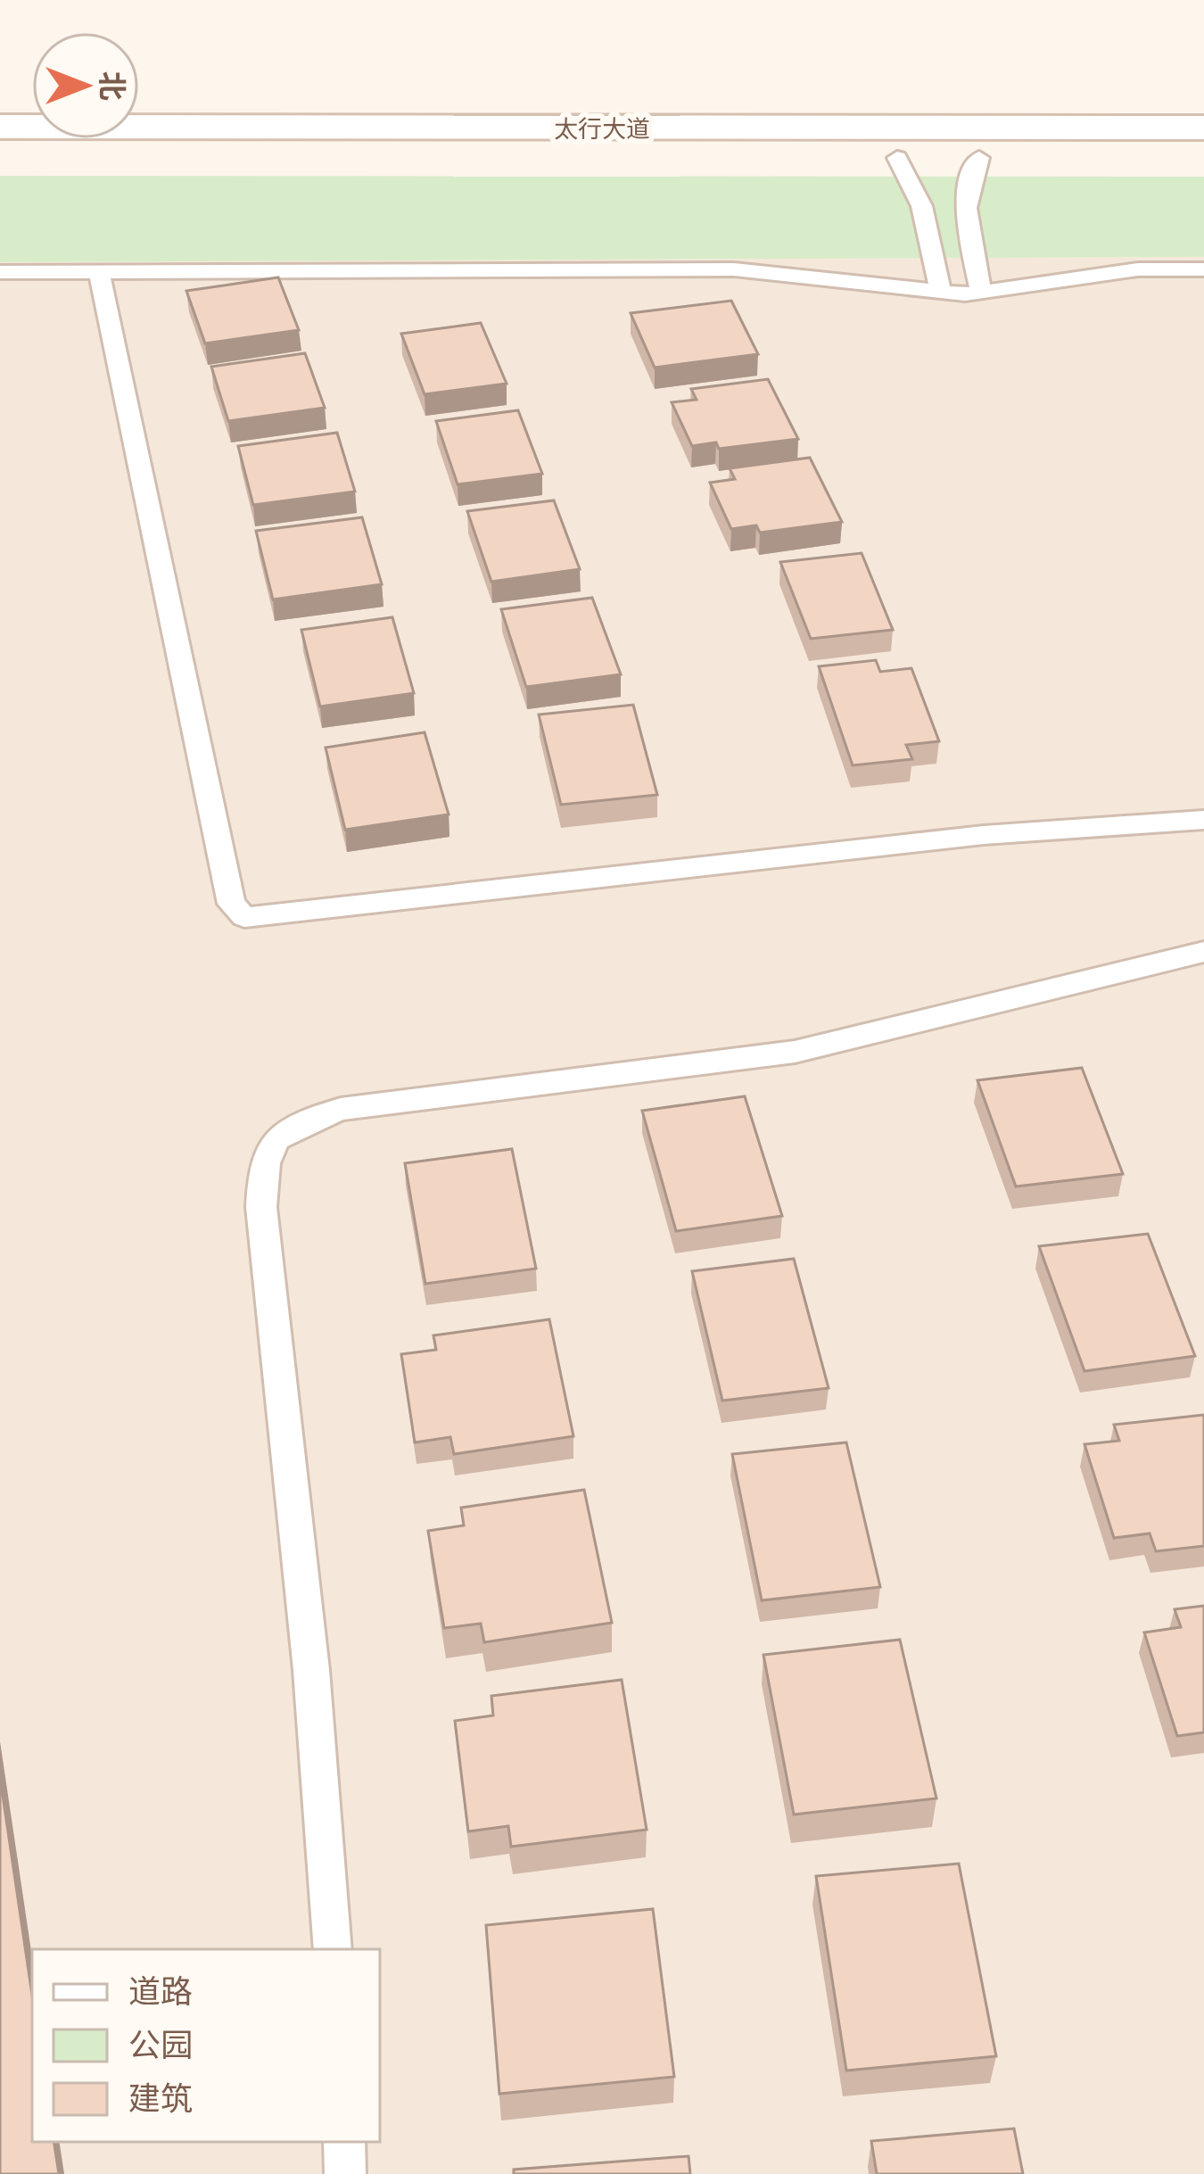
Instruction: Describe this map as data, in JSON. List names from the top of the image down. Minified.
{"streets":{"main road":["太行大道"]},"legend":["道路","公园","建筑"],"north":"right"}
